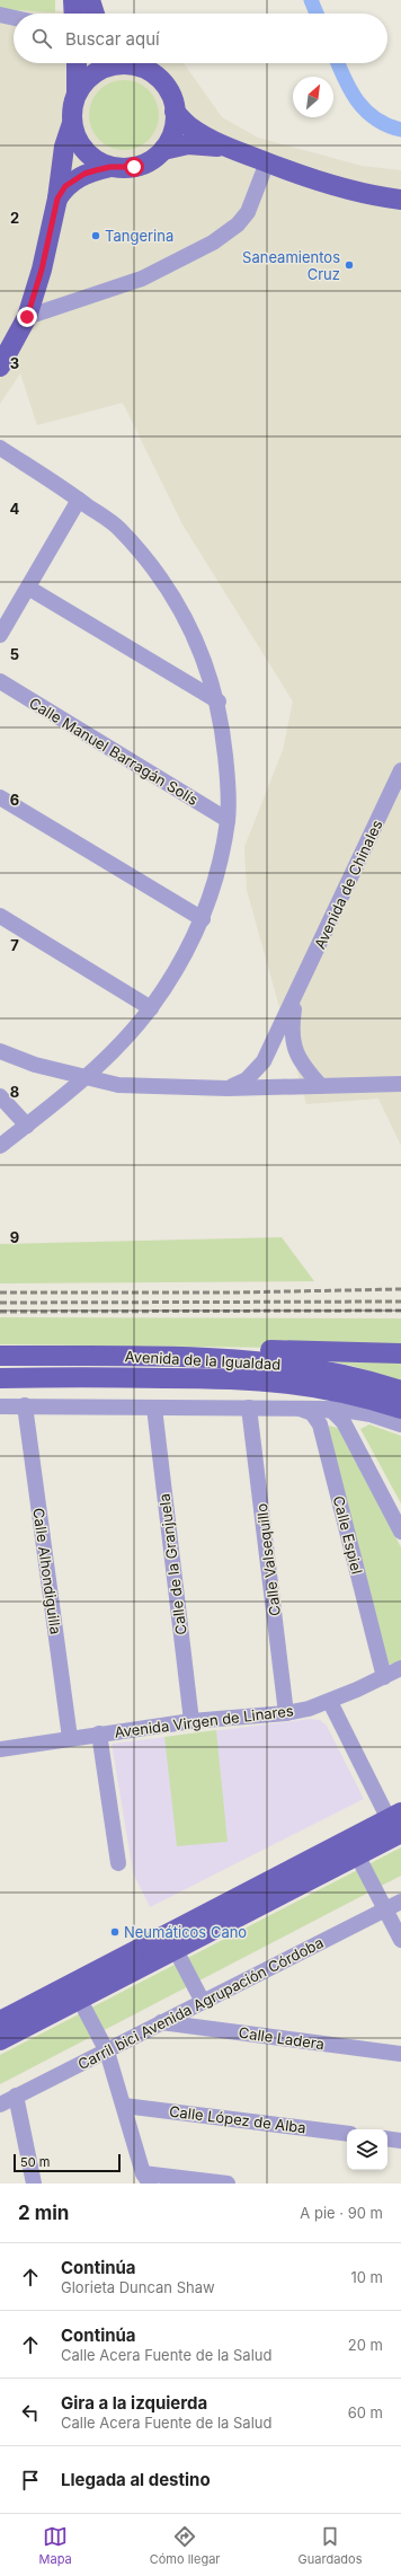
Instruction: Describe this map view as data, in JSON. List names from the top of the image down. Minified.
{"streets":{"main road":["Avenida de la Igualdad"],"street":["Calle Manuel Barragán Solís","Avenida de Chinales","Calle Espiel","Calle Valsequillo","Calle de la Granjuela","Calle Alhondiguilla","Avenida Virgen de Linares","Carril bici Avenida Agrupación Córdoba","Calle Ladera","Calle López de Alba"]},"crossings":[["Calle Espiel","Avenida Virgen de Linares"],["Calle Valsequillo","Avenida Virgen de Linares"],["Calle de la Granjuela","Avenida Virgen de Linares"],["Calle Alhondiguilla","Avenida Virgen de Linares"],["Carril bici Avenida Agrupación Córdoba","Calle Ladera"]],"places":["Tangerina","Saneamientos Cruz","Neumáticos Cano"],"scale_bar":"50 m","north":"top right","page":{"search":"Buscar aquí","scale":"50 m","heading":["2 min","A pie · 90 m"],"list":[["Continúa","Glorieta Duncan Shaw","10 m"],["Continúa","Calle Acera Fuente de la Salud","20 m"],["Gira a la izquierda","Calle Acera Fuente de la Salud","60 m"],"Llegada al destino"],"nav":["Mapa","Cómo llegar","Guardados"]},"grid":{"rows":["2","3","4","5","6","7","8","9"]}}
